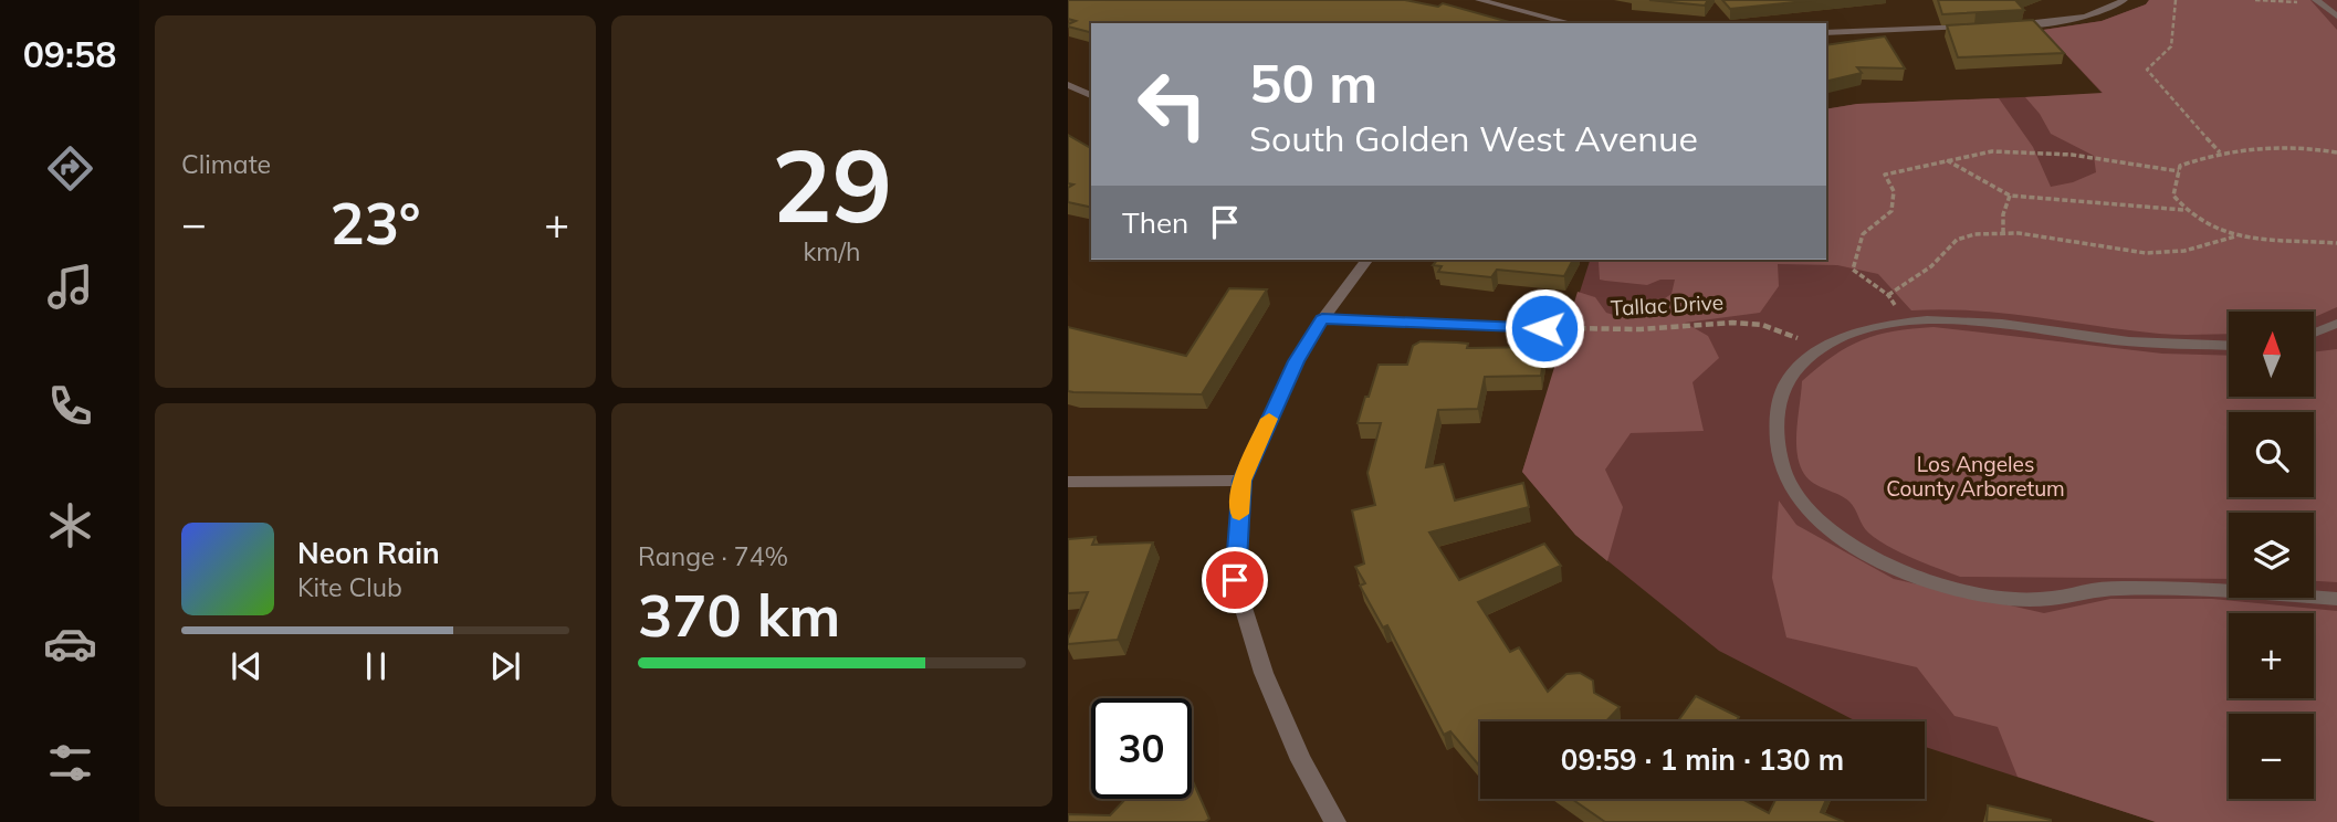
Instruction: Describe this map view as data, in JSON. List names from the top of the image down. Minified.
{"streets":{"path":["Tallac Drive"]},"parks":["Los Angeles County Arboretum"],"north":"top","page":{"tabs":"09:58","tile":["Climate",["29","km/h"],["Range · 74%","370 km"]],"turn":["50 m","South Golden West Avenue"],"then":"Then","heat":["−","23°","+"],"map_buttons":["+","−"],"song":["Neon Rain","Kite Club"],"limit":"30","trip":"09:59 · 1 min · 130 m"}}
